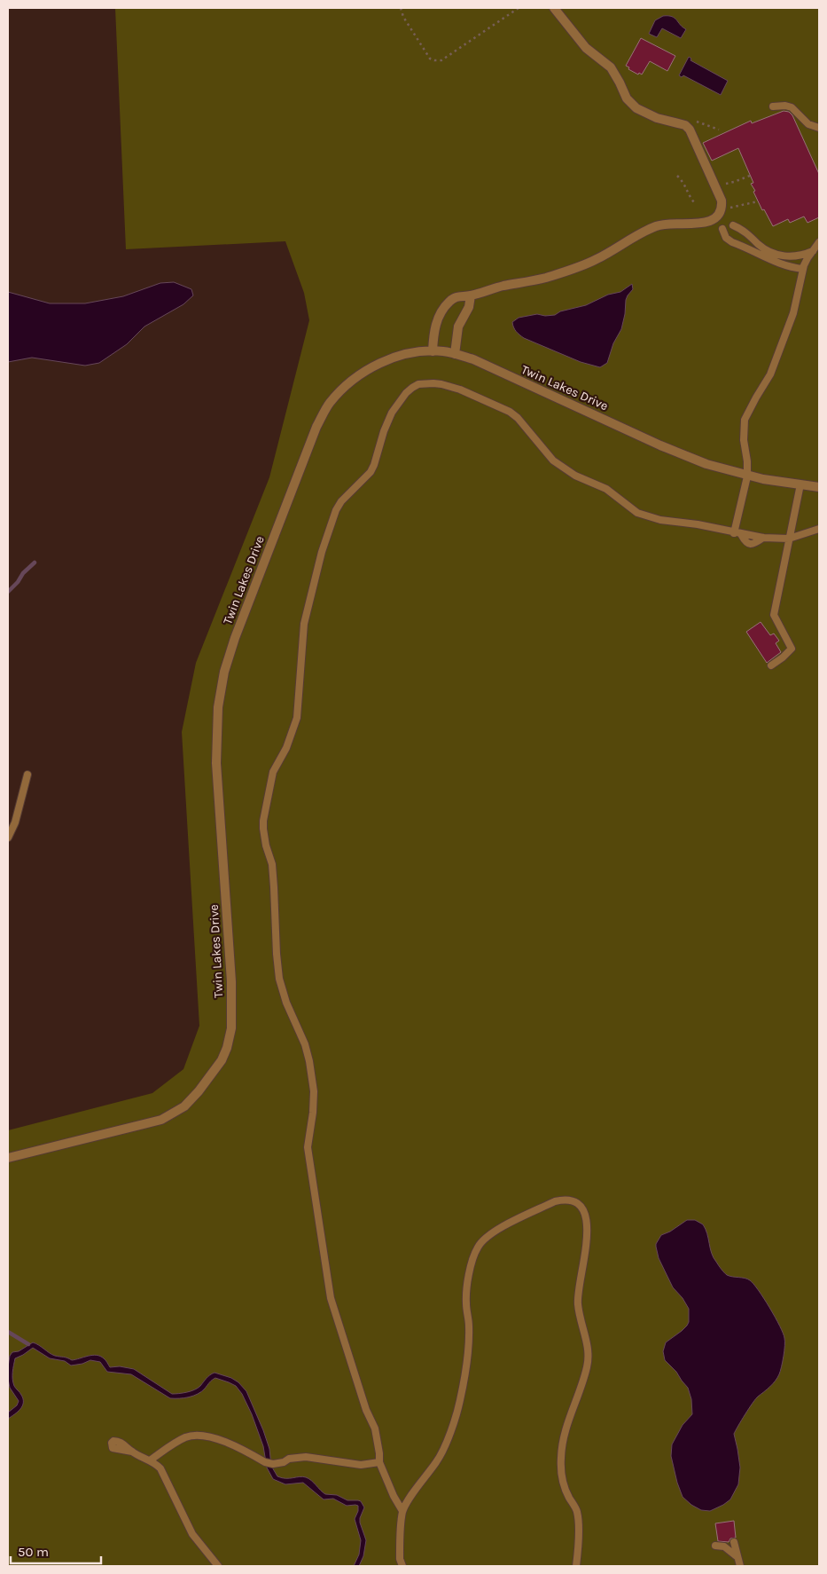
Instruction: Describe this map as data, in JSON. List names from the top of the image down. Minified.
{"streets":{"street":["Twin Lakes Drive"]},"scale_bar":"50 m"}
